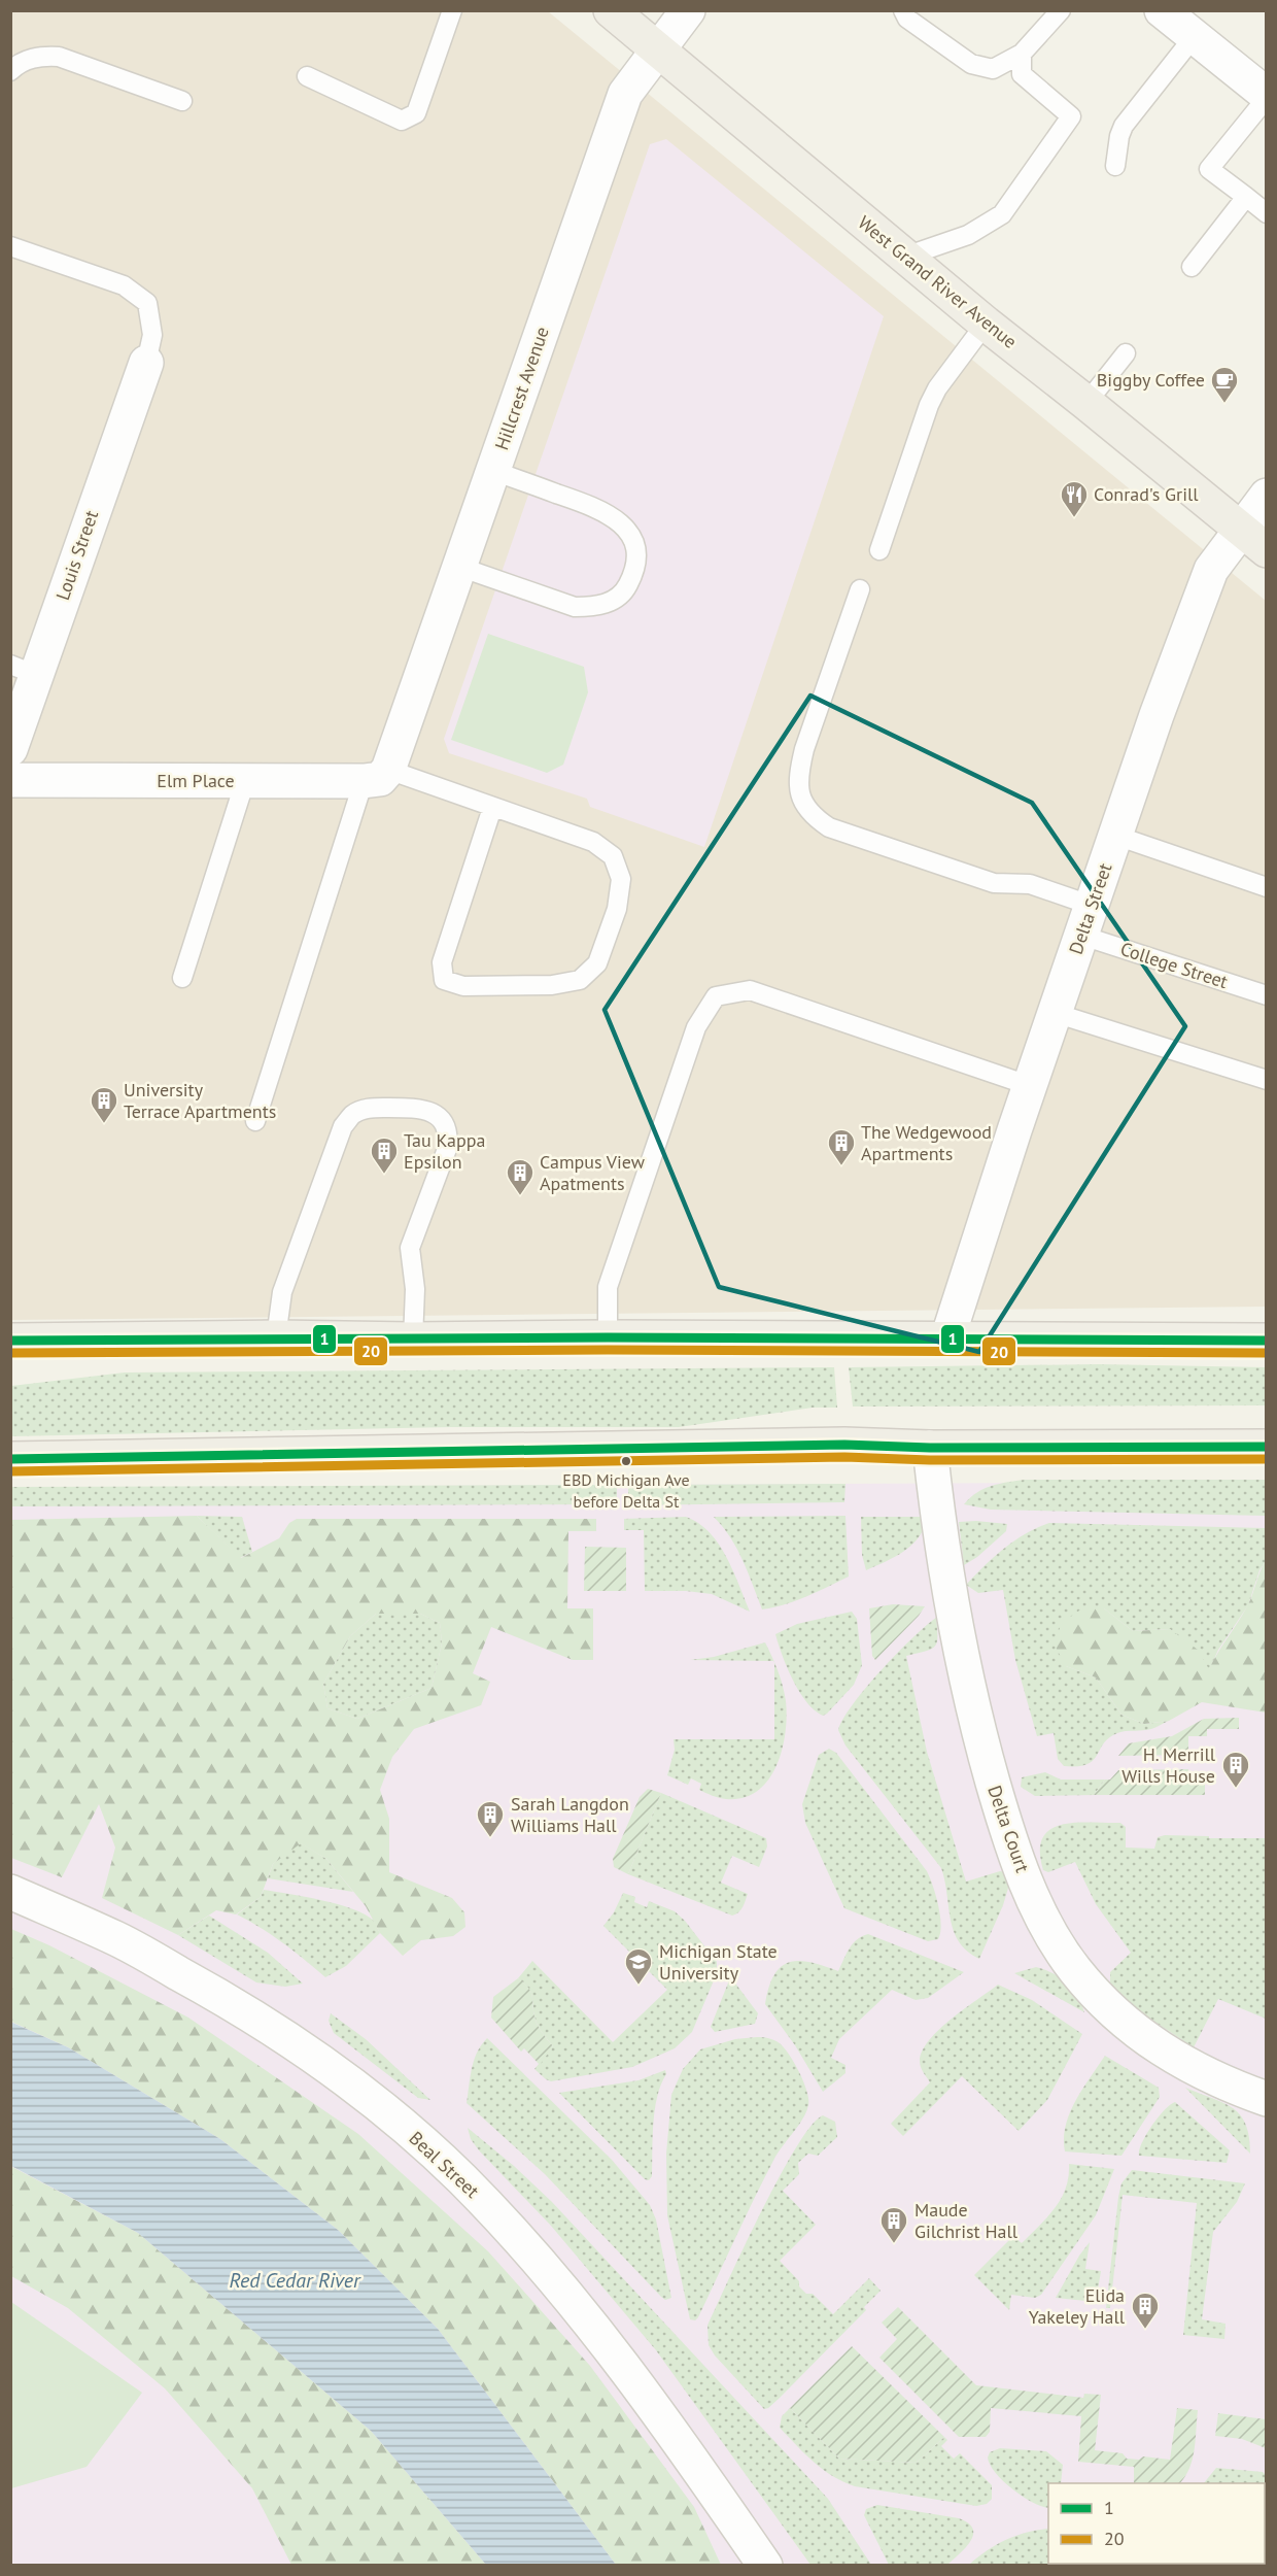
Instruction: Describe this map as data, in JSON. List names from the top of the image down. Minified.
{"streets":{"main road":["West Grand River Avenue"],"street":["Hillcrest Avenue","Louis Street","Elm Place","Delta Street","Delta Court","Beal Street"],"lane":["College Street"]},"crossings":[["West Grand River Avenue","Hillcrest Avenue"],["West Grand River Avenue","Delta Street"],["Hillcrest Avenue","Elm Place"],["Delta Street","College Street"]],"water":["Red Cedar River"],"places":{"cafe":["Biggby Coffee"],"restaurant":["Conrad's Grill"],"building":["University Terrace Apartments","The Wedgewood Apartments","Tau Kappa Epsilon","Campus View Apatments","H. Merrill Wills House","Sarah Langdon Williams Hall","Maude Gilchrist Hall","Elida Yakeley Hall"],"other":["EBD Michigan Ave before Delta St"],"school or university":["Michigan State University"]},"lines":["transit line 1","transit line 20"],"legend":["1","20"]}
